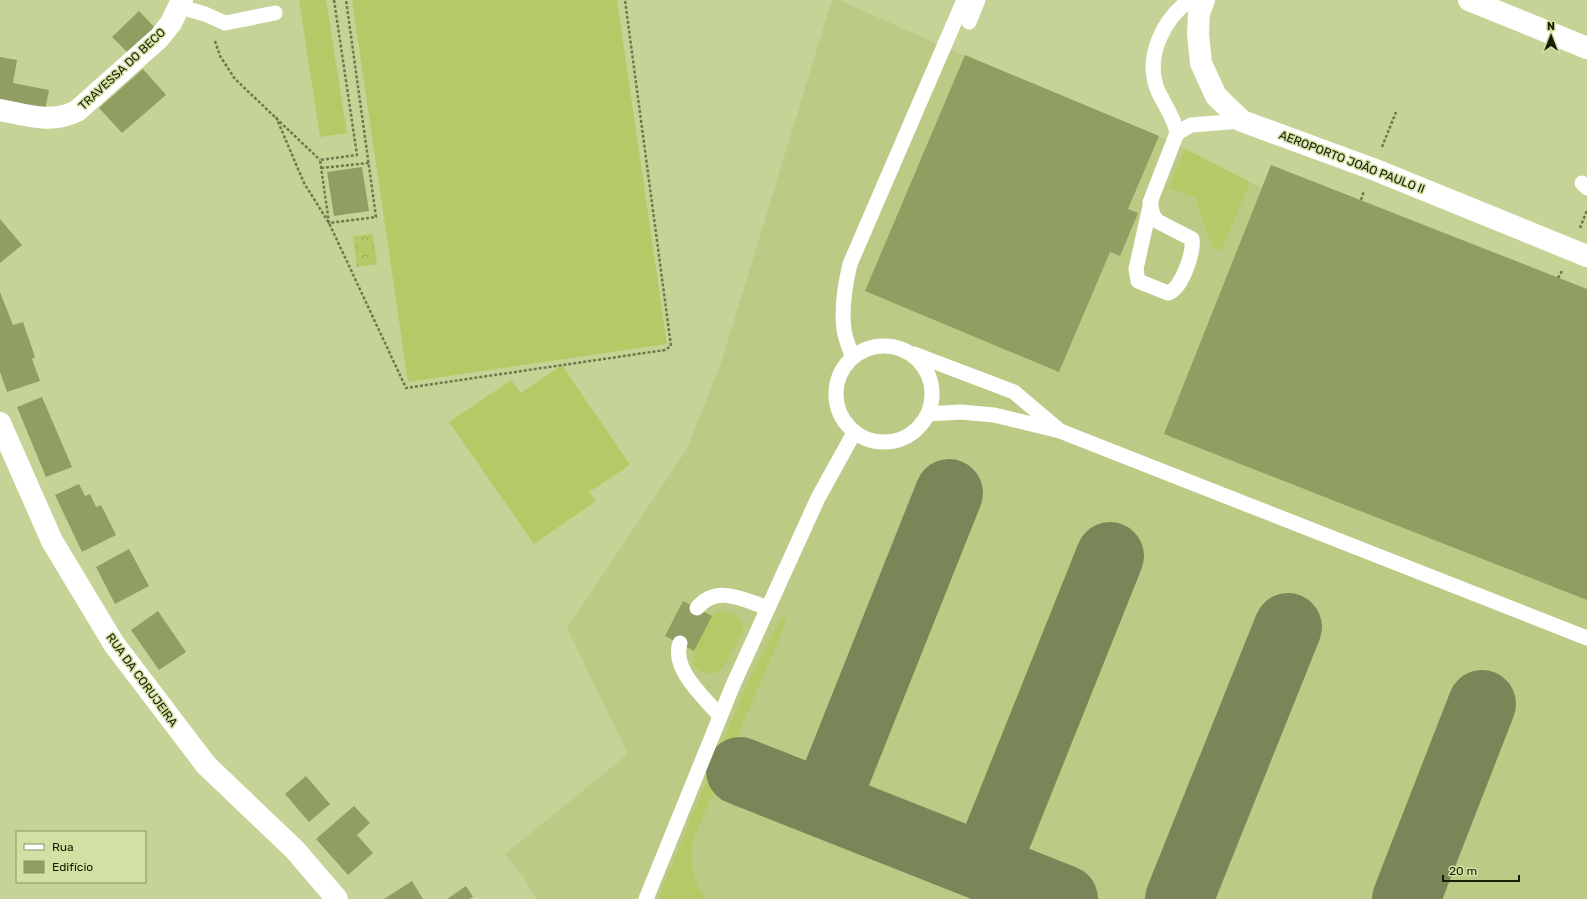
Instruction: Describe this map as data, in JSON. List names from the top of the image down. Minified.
{"streets":{"street":["TRAVESSA DO BECO","AEROPORTO JOÃO PAULO II","RUA DA CORUJEIRA"]},"legend":["Rua","Edifício"],"scale_bar":"20 m","north":"top"}
